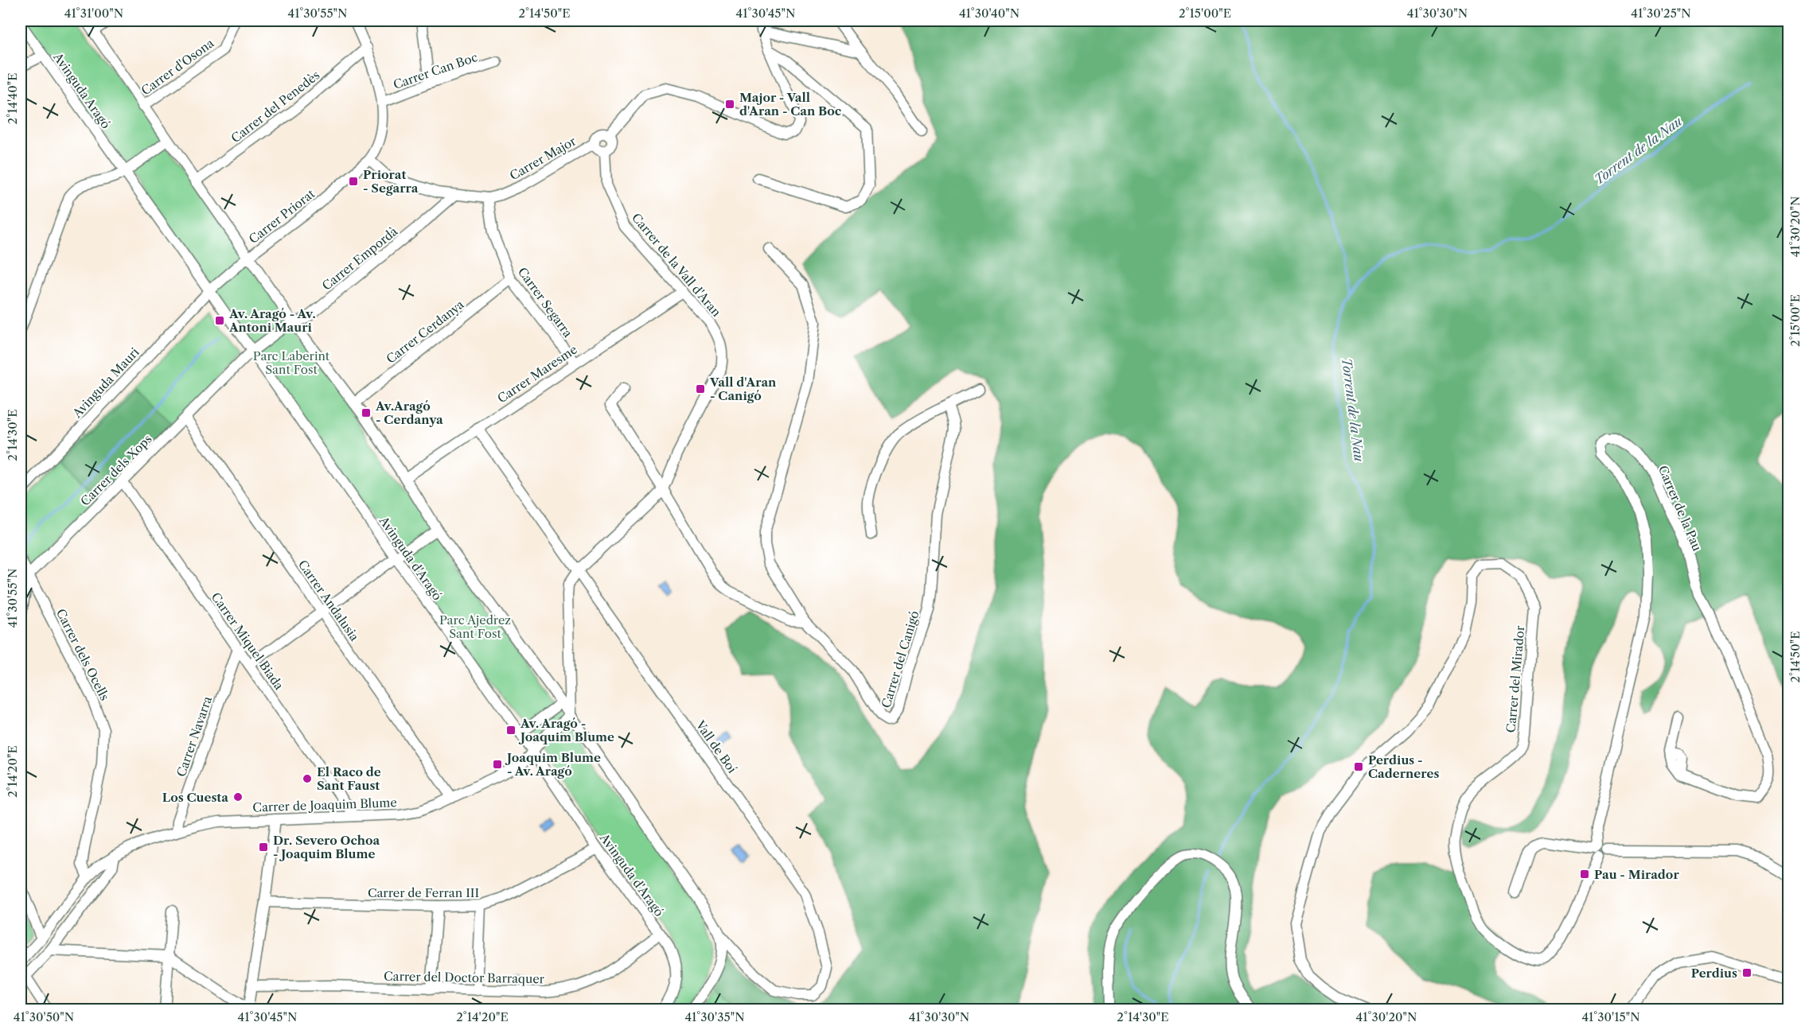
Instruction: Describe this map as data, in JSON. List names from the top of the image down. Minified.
{"streets":{"street":["Carrer d'Osona","Carrer Can Boc","Avinguda Aragó","Carrer del Penedès","Carrer Major","Carrer Priorat","Carrer Empordà","Carrer de la Vall d'Aran","Carrer Segarra","Carrer Cerdanya","Carrer Maresme","Avinguda Mauri","Carrer dels Xops","Carrer de la Pau","Avinguda d'Aragó","Carrer Andalusia","Carrer Miquel Biada","Carrer dels Ocells","Carrer del Canigó","Carrer del Mirador","Carrer Navarra","Vall de Boí","Carrer de Joaquim Blume","Carrer de Ferran III","Carrer del Doctor Barraquer"]},"crossings":[["Avinguda Aragó","Carrer Priorat"],["Avinguda Aragó","Avinguda Mauri"],["Avinguda Aragó","Avinguda d'Aragó"],["Carrer Major","Carrer Priorat"],["Carrer Major","Carrer Empordà"],["Carrer Major","Carrer de la Vall d'Aran"],["Carrer Major","Carrer Segarra"],["Carrer Priorat","Avinguda Mauri"],["Carrer Priorat","Avinguda d'Aragó"],["Carrer Empordà","Carrer dels Xops"],["Carrer Empordà","Avinguda d'Aragó"],["Carrer de la Vall d'Aran","Carrer Maresme"],["Carrer de la Vall d'Aran","Vall de Boí"],["Carrer de la Vall d'Aran","Carrer de Joaquim Blume"],["Carrer Segarra","Carrer Cerdanya"],["Carrer Segarra","Carrer Maresme"],["Carrer Maresme","Vall de Boí"],["Avinguda Mauri","Avinguda d'Aragó"],["Carrer dels Xops","Avinguda d'Aragó"],["Carrer dels Xops","Carrer Andalusia"],["Carrer dels Xops","Carrer Miquel Biada"],["Carrer dels Xops","Carrer dels Ocells"],["Carrer de la Pau","Carrer del Mirador"],["Avinguda d'Aragó","Carrer de Joaquim Blume"],["Avinguda d'Aragó","Carrer de Ferran III"],["Avinguda d'Aragó","Carrer del Doctor Barraquer"],["Carrer Andalusia","Carrer de Joaquim Blume"],["Carrer Miquel Biada","Carrer Navarra"],["Carrer Miquel Biada","Carrer de Joaquim Blume"],["Carrer dels Ocells","Carrer de Joaquim Blume"],["Carrer Navarra","Carrer de Joaquim Blume"]],"water":["Torrent de la Nau"],"parks":["Parc Laberint Sant Fost","Parc Ajedrez Sant Fost"],"places":{"transit":["Major - Vall d'Aran - Can Boc","Priorat - Segarra","Av. Aragó - Av. Antoni Mauri","Vall d'Aran - Canigó","Av.Aragó - Cerdanya","Av. Aragó - Joaquim Blume","Joaquim Blume - Av. Aragó","Perdius - Caderneres","Dr. Severo Ochoa - Joaquim Blume","Pau - Mirador","Perdius"],"other":["El Raco de Sant Faust","Los Cuesta"]},"coordinates":["41°31'00\"N","41°30'55\"N","2°14'50\"E","41°30'45\"N","41°30'40\"N","2°15'00\"E","41°30'30\"N","41°30'25\"N","2°14'40\"E","41°30'20\"N","2°14'30\"E","2°14'20\"E","41°30'50\"N","41°30'35\"N","41°30'15\"N"]}
